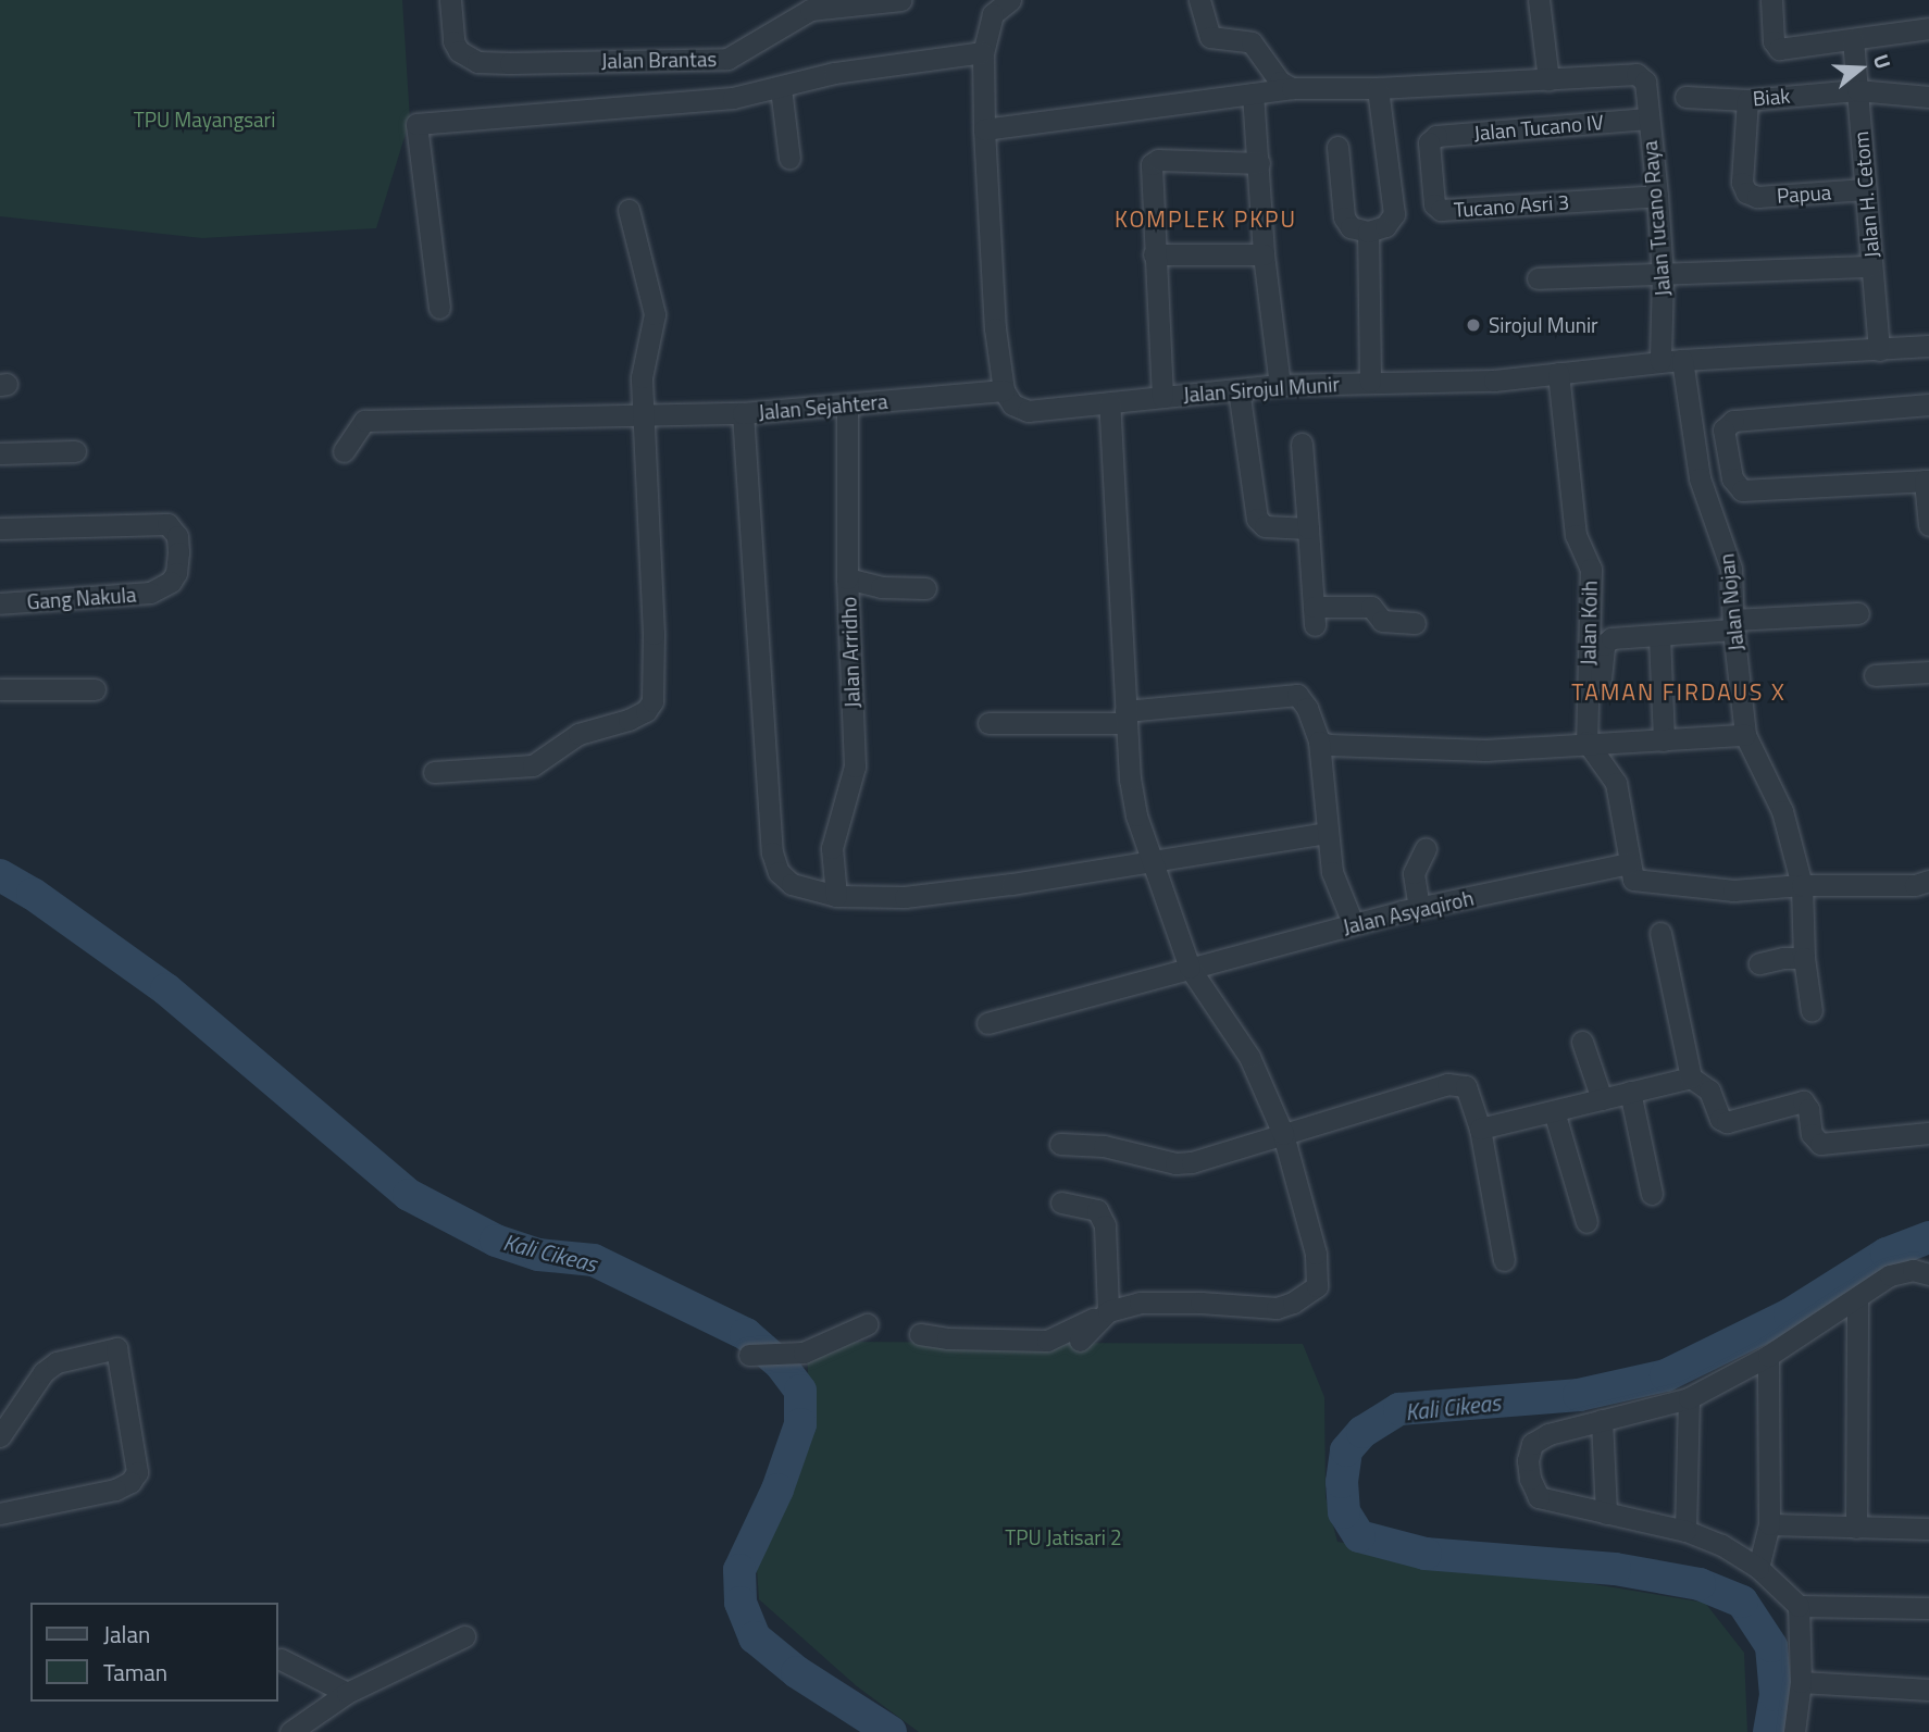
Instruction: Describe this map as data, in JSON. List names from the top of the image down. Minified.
{"streets":{"street":["Jalan Brantas","Biak","Jalan Tucano IV","Papua","Jalan H. Cetom","Tucano Asri 3","Jalan Tucano Raya","Jalan Sirojul Munir","Jalan Sejahtera","Gang Nakula","Jalan Nojan","Jalan Koih","Jalan Arridho","Jalan Asyaqiroh"]},"crossings":[["Biak","Papua"],["Biak","Jalan H. Cetom"],["Jalan Tucano IV","Tucano Asri 3"],["Jalan Tucano IV","Jalan Tucano Raya"],["Papua","Jalan H. Cetom"],["Jalan H. Cetom","Jalan Sirojul Munir"],["Tucano Asri 3","Jalan Tucano Raya"],["Jalan Tucano Raya","Jalan Sirojul Munir"],["Jalan Sirojul Munir","Jalan Sejahtera"],["Jalan Sirojul Munir","Jalan Nojan"],["Jalan Sirojul Munir","Jalan Koih"],["Jalan Sejahtera","Jalan Arridho"]],"districts":["KOMPLEK PKPU","TAMAN FIRDAUS X"],"water":["Kali Cikeas"],"parks":["TPU Mayangsari","TPU Jatisari 2"],"places":["Sirojul Munir"],"legend":["Jalan","Taman"],"north":"right"}
